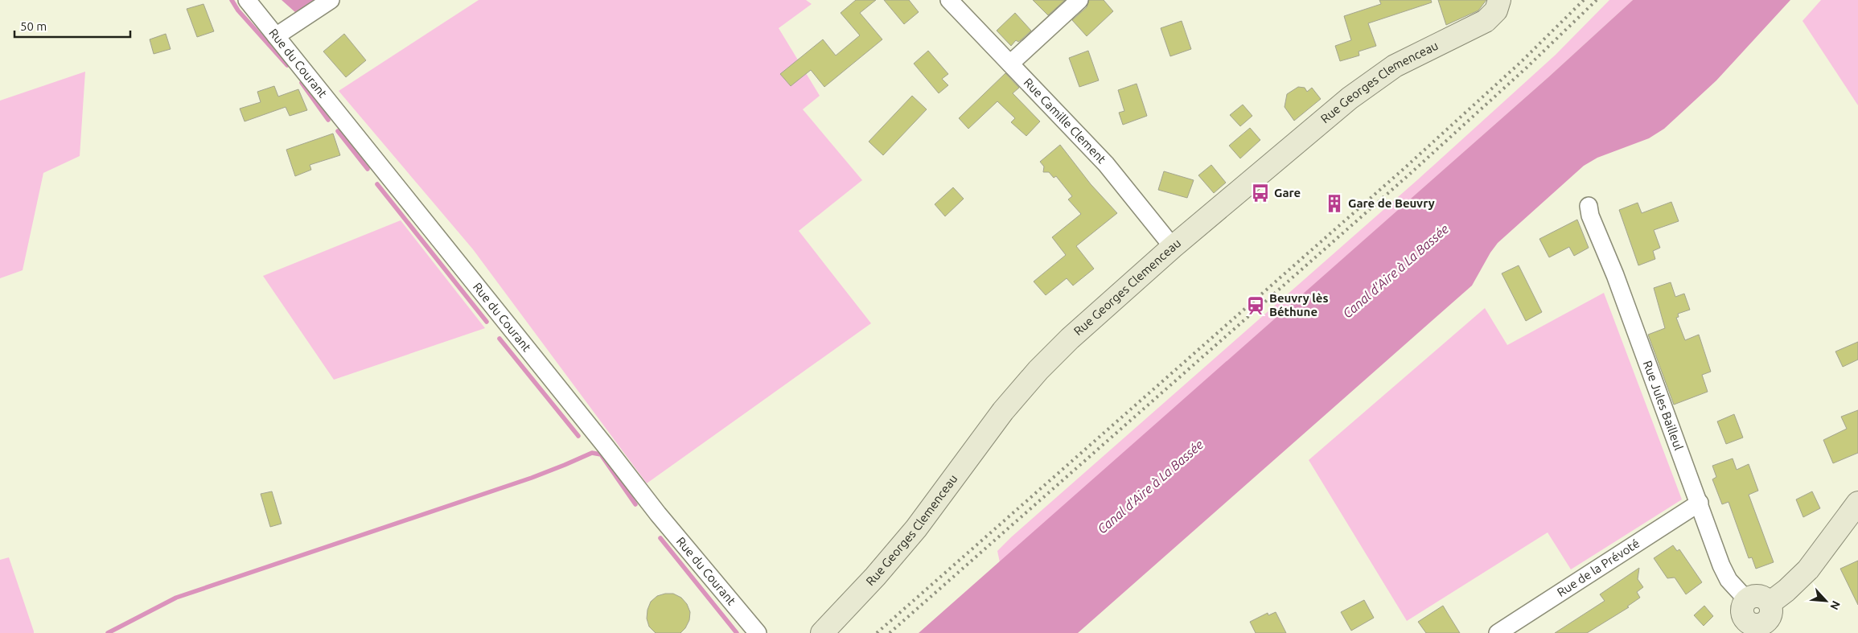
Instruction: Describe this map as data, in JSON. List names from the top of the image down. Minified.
{"streets":{"street":["Rue du Courant","Rue Georges Clemenceau","Rue Camille Clement","Rue Jules Bailleul","Rue de la Prévoté"]},"crossings":[["Rue Georges Clemenceau","Rue Camille Clement"],["Rue Jules Bailleul","Rue de la Prévoté"]],"water":["Canal d'Aire à La Bassée"],"places":{"bus stop":["Gare"],"building":["Gare de Beuvry"],"station":["Beuvry lès Béthune"]},"scale_bar":"50 m","north":"bottom right"}
